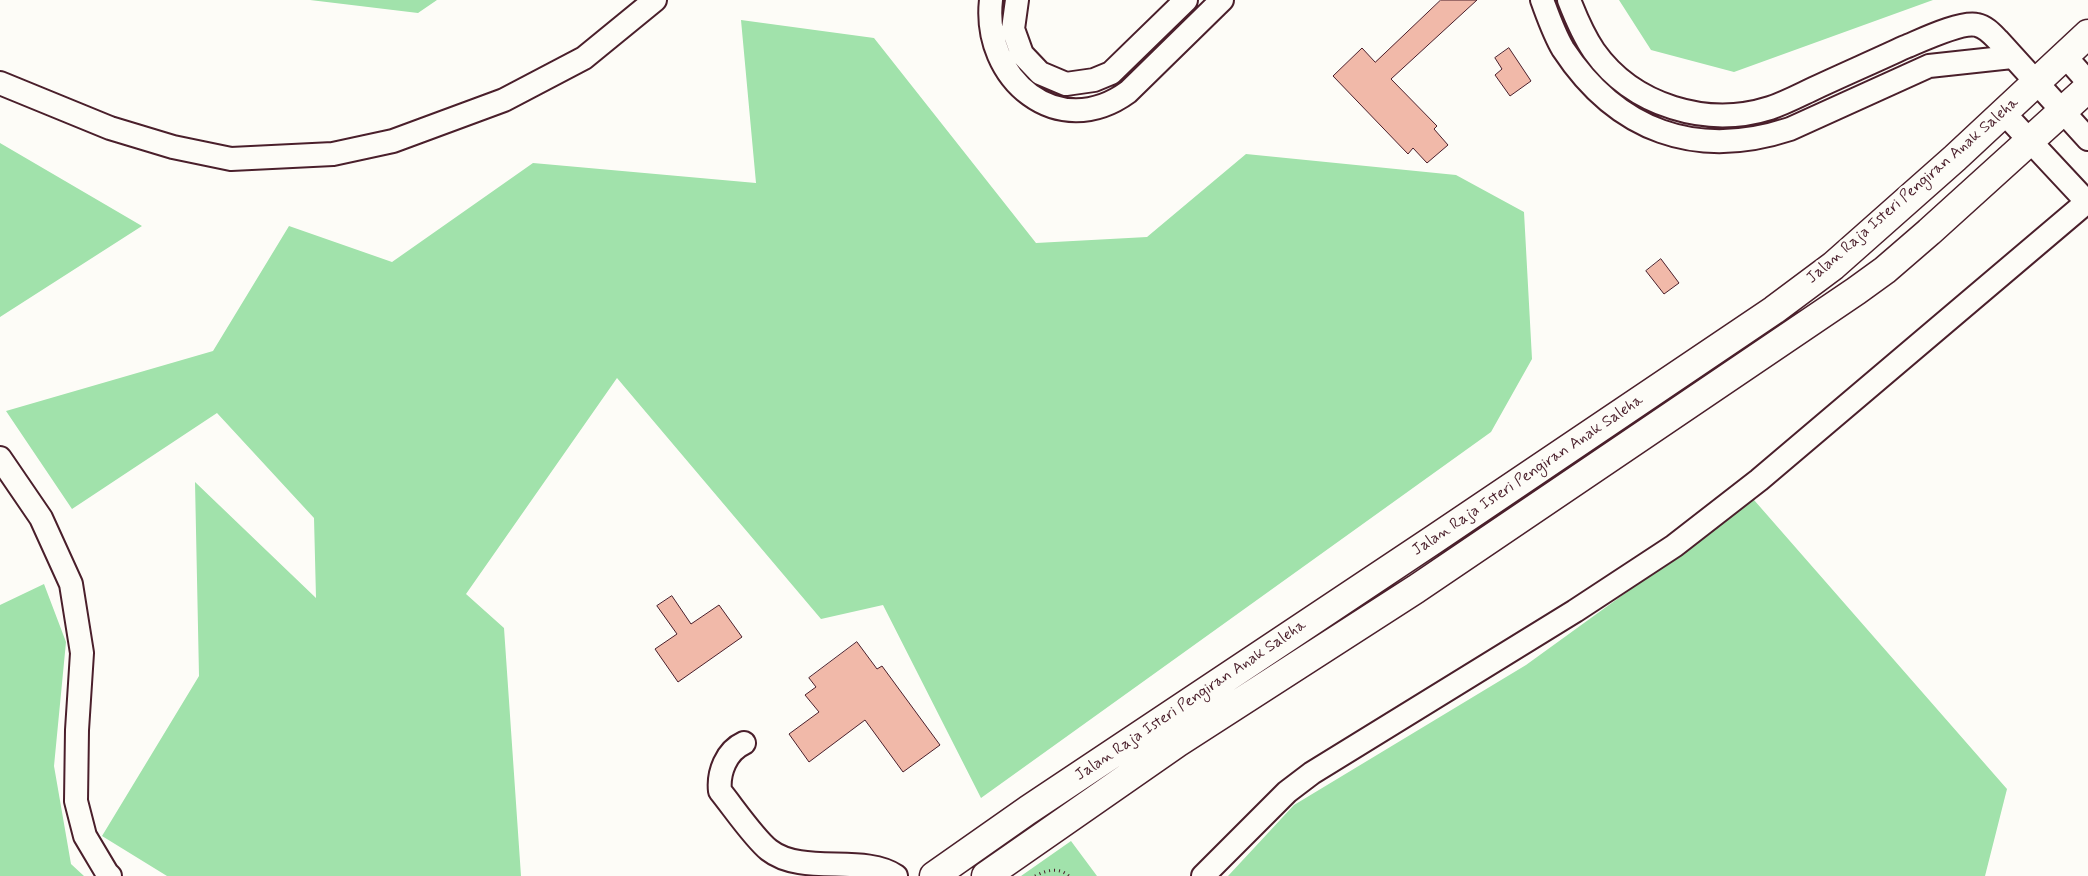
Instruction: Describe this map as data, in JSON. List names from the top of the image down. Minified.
{"streets":{"main road":["Jalan Raja Isteri Pengiran Anak Saleha"]}}
